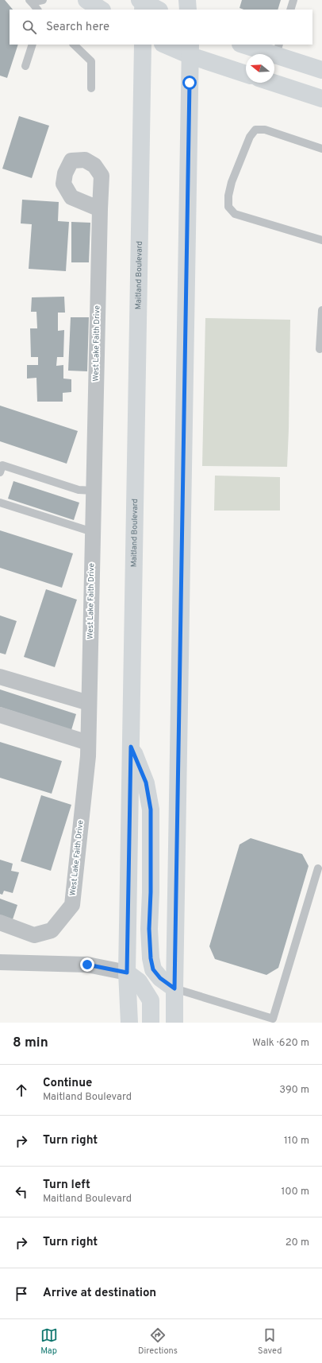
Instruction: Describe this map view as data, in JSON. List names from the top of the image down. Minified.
{"streets":{"main road":["Maitland Boulevard"],"street":["West Lake Faith Drive"]},"north":"left","page":{"search":"Search here","heading":["8 min","Walk · 620 m"],"list":[["Continue","Maitland Boulevard","390 m"],["Turn right","110 m"],["Turn left","Maitland Boulevard","100 m"],["Turn right","20 m"],"Arrive at destination"],"nav":["Map","Directions","Saved"]}}
